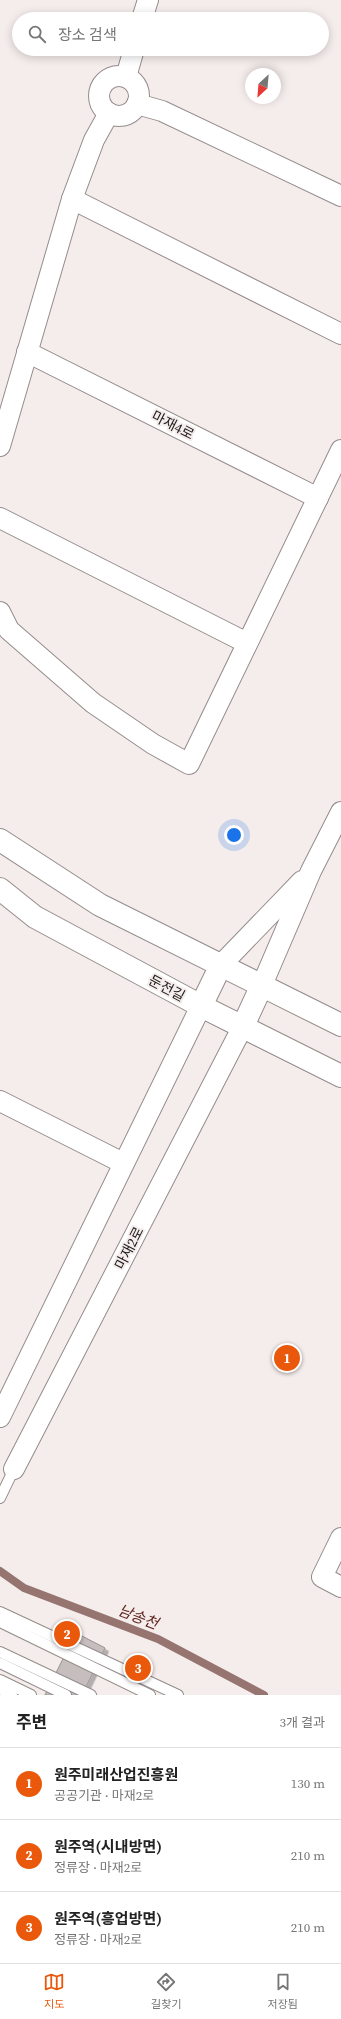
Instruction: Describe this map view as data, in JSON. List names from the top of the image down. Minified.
{"streets":{"street":["마재4로","둔전길","마재2로"]},"crossings":[["둔전길","마재2로"]],"water":["남송천"],"north":"bottom left","page":{"search":"장소 검색","pins":["1","2","3"],"heading":["주변","3개 결과"],"list":[{"mark":"1","name":"원주미래산업진흥원","note":"공공기관 · 마재2로","value":"130 m"},{"mark":"2","name":"원주역(시내방면)","note":"정류장 · 마재2로","value":"210 m"},{"mark":"3","name":"원주역(흥업방면)","note":"정류장 · 마재2로","value":"210 m"}],"nav":["지도","길찾기","저장됨"]}}
